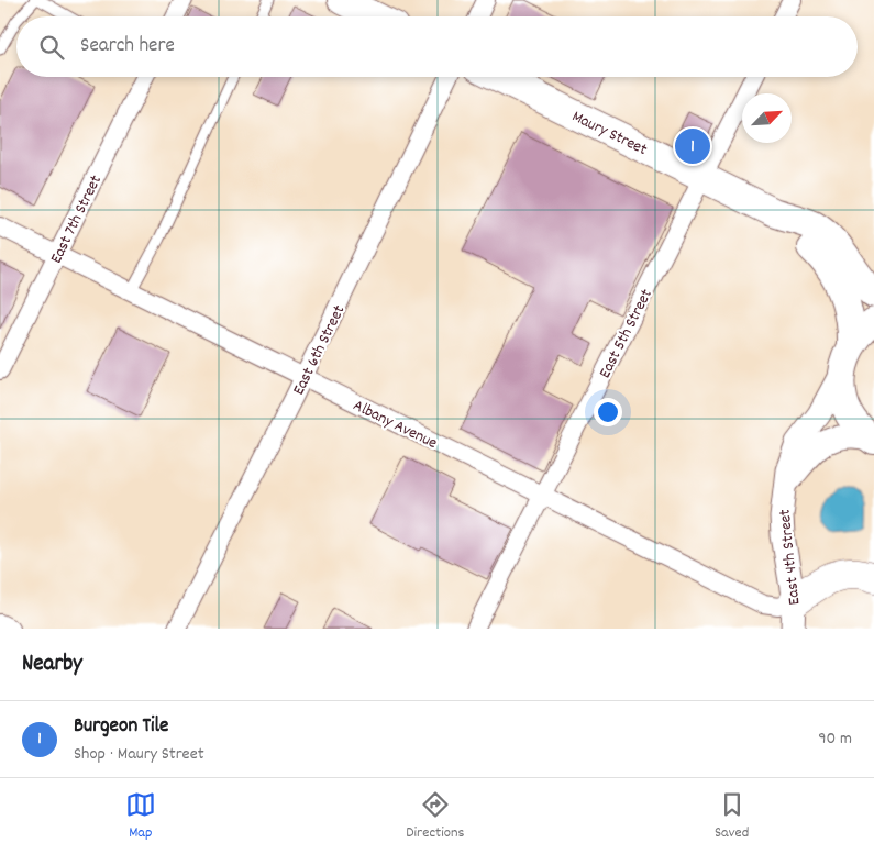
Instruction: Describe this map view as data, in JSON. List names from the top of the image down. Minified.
{"streets":{"main road":["Maury Street"],"street":["East 7th Street","East 5th Street","East 6th Street","Albany Avenue","East 4th Street"]},"crossings":[["Maury Street","East 5th Street"],["Maury Street","East 4th Street"],["East 7th Street","Albany Avenue"],["East 5th Street","Albany Avenue"],["East 6th Street","Albany Avenue"],["Albany Avenue","East 4th Street"]],"north":"top right","page":{"search":"Search here","pins":"1","heading":"Nearby","list":[{"mark":"1","name":"Burgeon Tile","note":"Shop · Maury Street","value":"90 m"}],"nav":["Map","Directions","Saved"]}}
